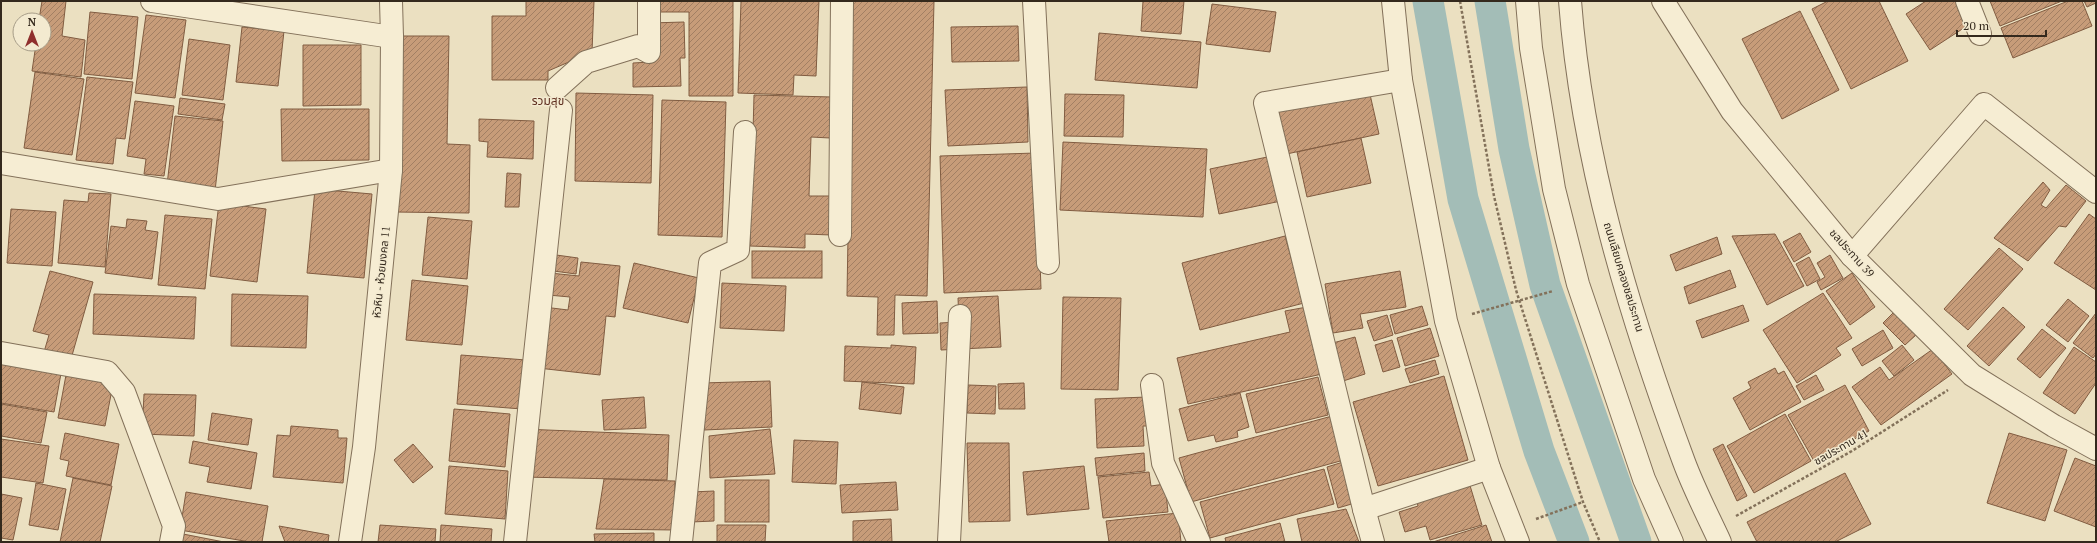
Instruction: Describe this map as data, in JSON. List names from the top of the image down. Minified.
{"streets":{"street":["ชลประทาน 39","หัวหิน - ห้วยมงคล 11","ถนนเลียบคลองชลประทาน"],"path":["ชลประทาน 41"]},"crossings":[["ชลประทาน 39","ชลประทาน 41"],["ถนนเลียบคลองชลประทาน","ชลประทาน 41"]],"districts":["รวมสุข"],"scale_bar":"20 m","north":"top"}
